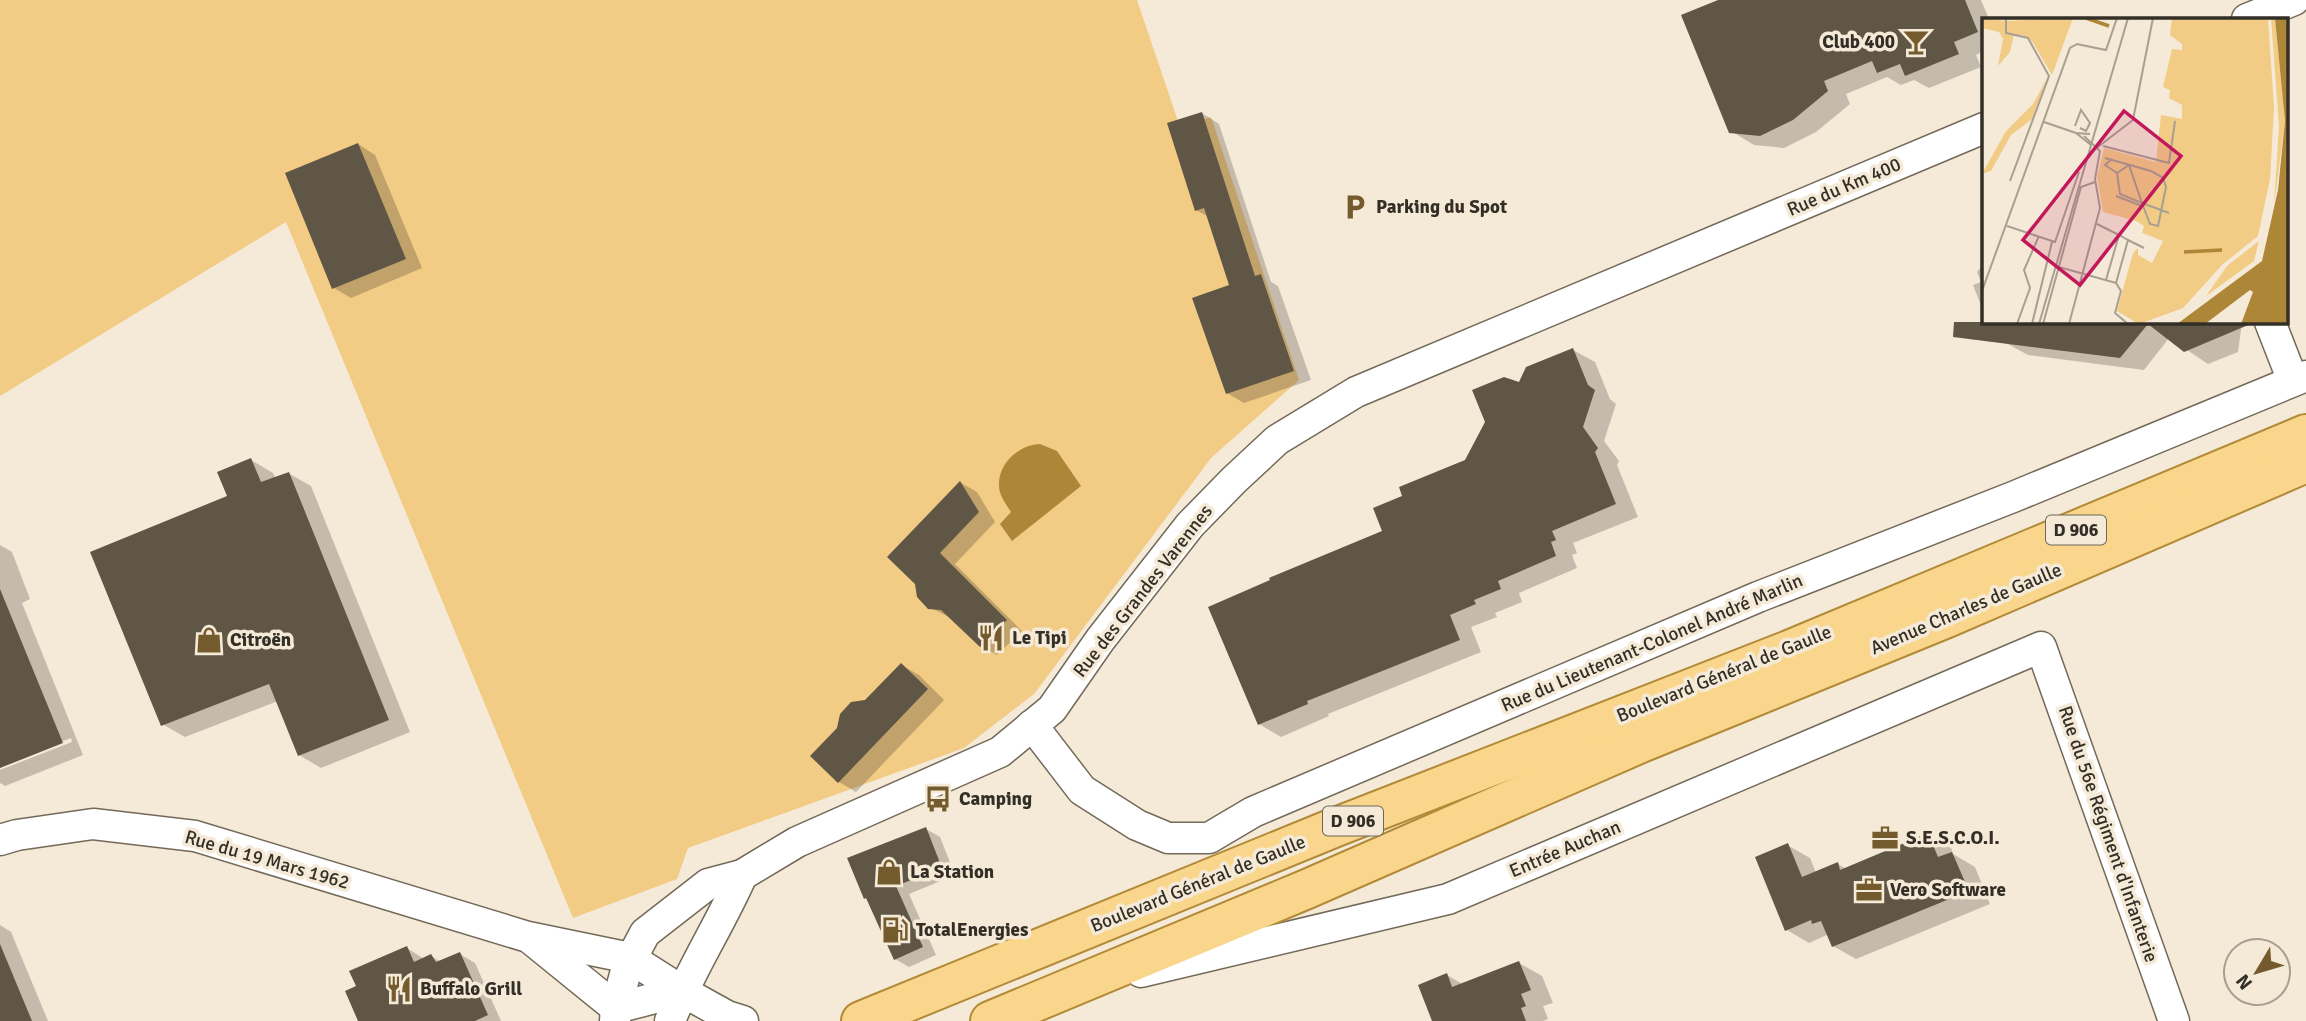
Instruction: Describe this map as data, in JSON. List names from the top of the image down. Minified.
{"streets":{"main road":["D 906","Avenue Charles de Gaulle","Boulevard Général de Gaulle"],"street":["Rue du Km 400","Rue des Grandes Varennes","Rue du Lieutenant-Colonel André Marlin","Rue du 56e Régiment d'Infanterie","Entrée Auchan","Rue du 19 Mars 1962"]},"crossings":[["Rue du Km 400","Rue des Grandes Varennes"],["Rue des Grandes Varennes","Rue du Lieutenant-Colonel André Marlin"],["Rue des Grandes Varennes","Rue du 19 Mars 1962"],["Avenue Charles de Gaulle","Boulevard Général de Gaulle"],["Boulevard Général de Gaulle","Entrée Auchan"],["Rue du 56e Régiment d'Infanterie","Entrée Auchan"]],"places":{"bar":["Club 400"],"parking":["Parking du Spot"],"restaurant":["Le Tipi","Buffalo Grill"],"shop":["Citroën","La Station"],"bus stop":["Camping"],"office":["S.E.S.C.O.I.","Vero Software"],"fuel station":["TotalEnergies"]},"north":"bottom left"}
